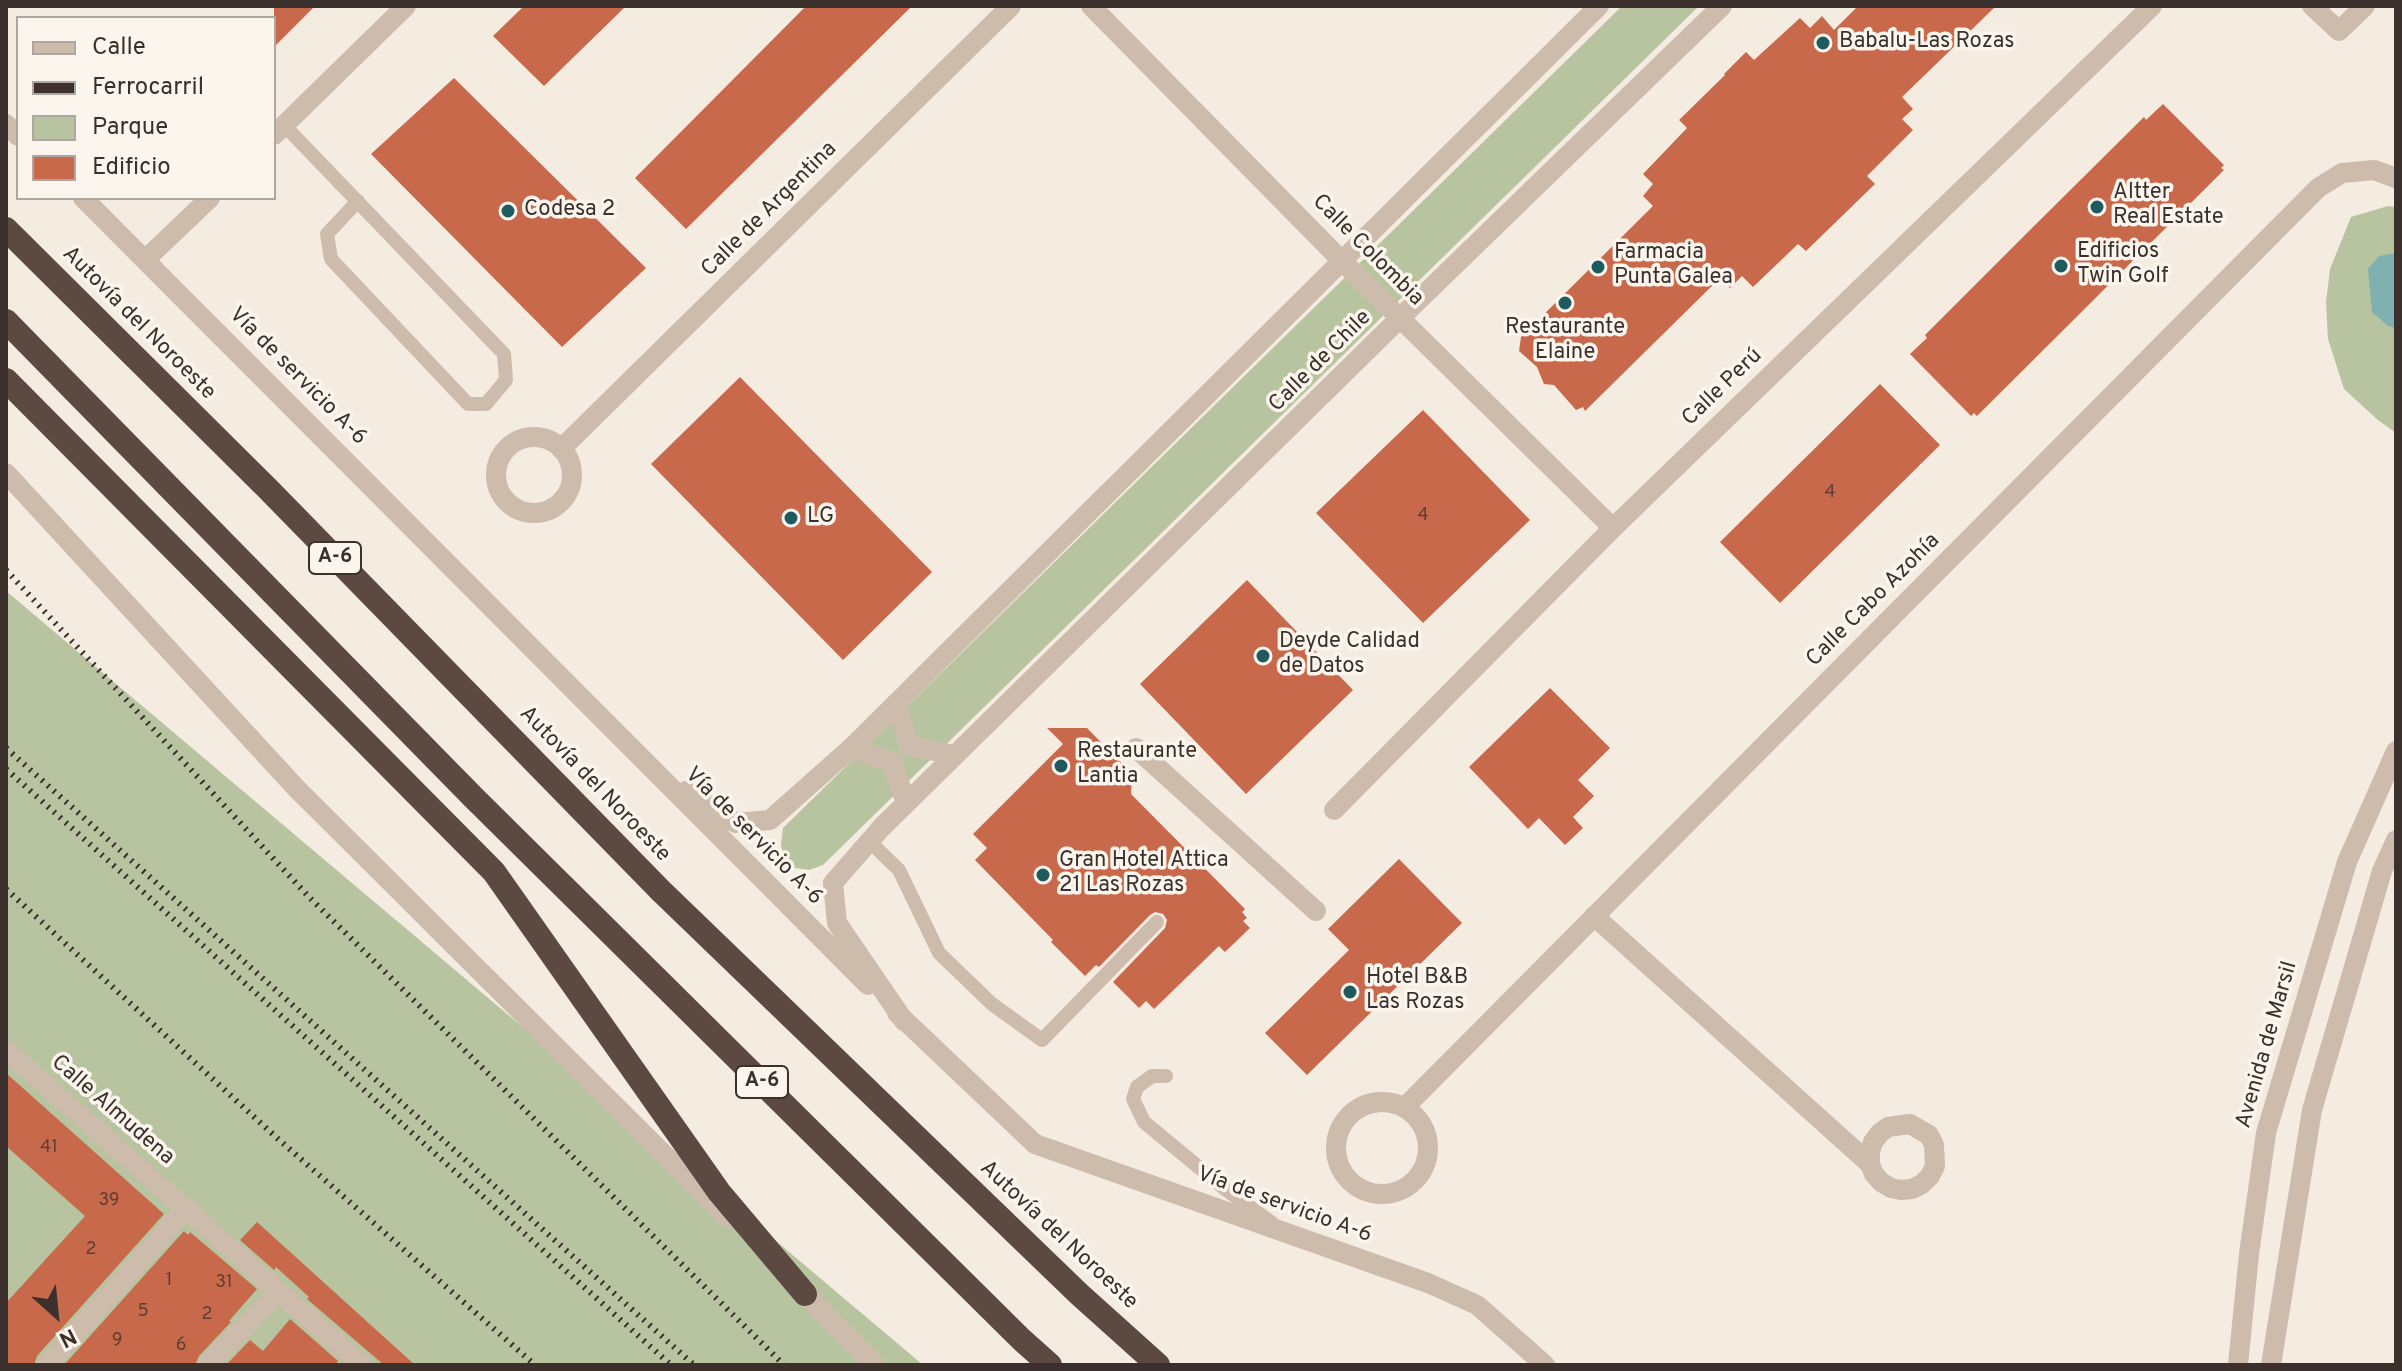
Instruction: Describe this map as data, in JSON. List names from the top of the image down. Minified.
{"streets":{"highway":["Autovía del Noroeste","A-6"],"street":["Calle de Argentina","Calle Colombia","Calle de Chile","Vía de servicio A-6","Calle Perú","Calle Cabo Azohía","Avenida de Marsil","Calle Almudena"]},"crossings":[["Calle Colombia","Calle de Chile"],["Calle Colombia","Calle Perú"],["Calle de Chile","Vía de servicio A-6"]],"places":["Babalu-Las Rozas","Altter Real Estate","Codesa 2","Edificios Twin Golf","Farmacia Punta Galea","Restaurante Elaine","LG","Deyde Calidad de Datos","Restaurante Lantia","Gran Hotel Attica 21 Las Rozas","Hotel B&B Las Rozas"],"house_numbers":["4","4","41","39","2","1","31","5","2","9","6"],"legend":["Calle","Ferrocarril","Parque","Edificio"],"north":"bottom right"}
